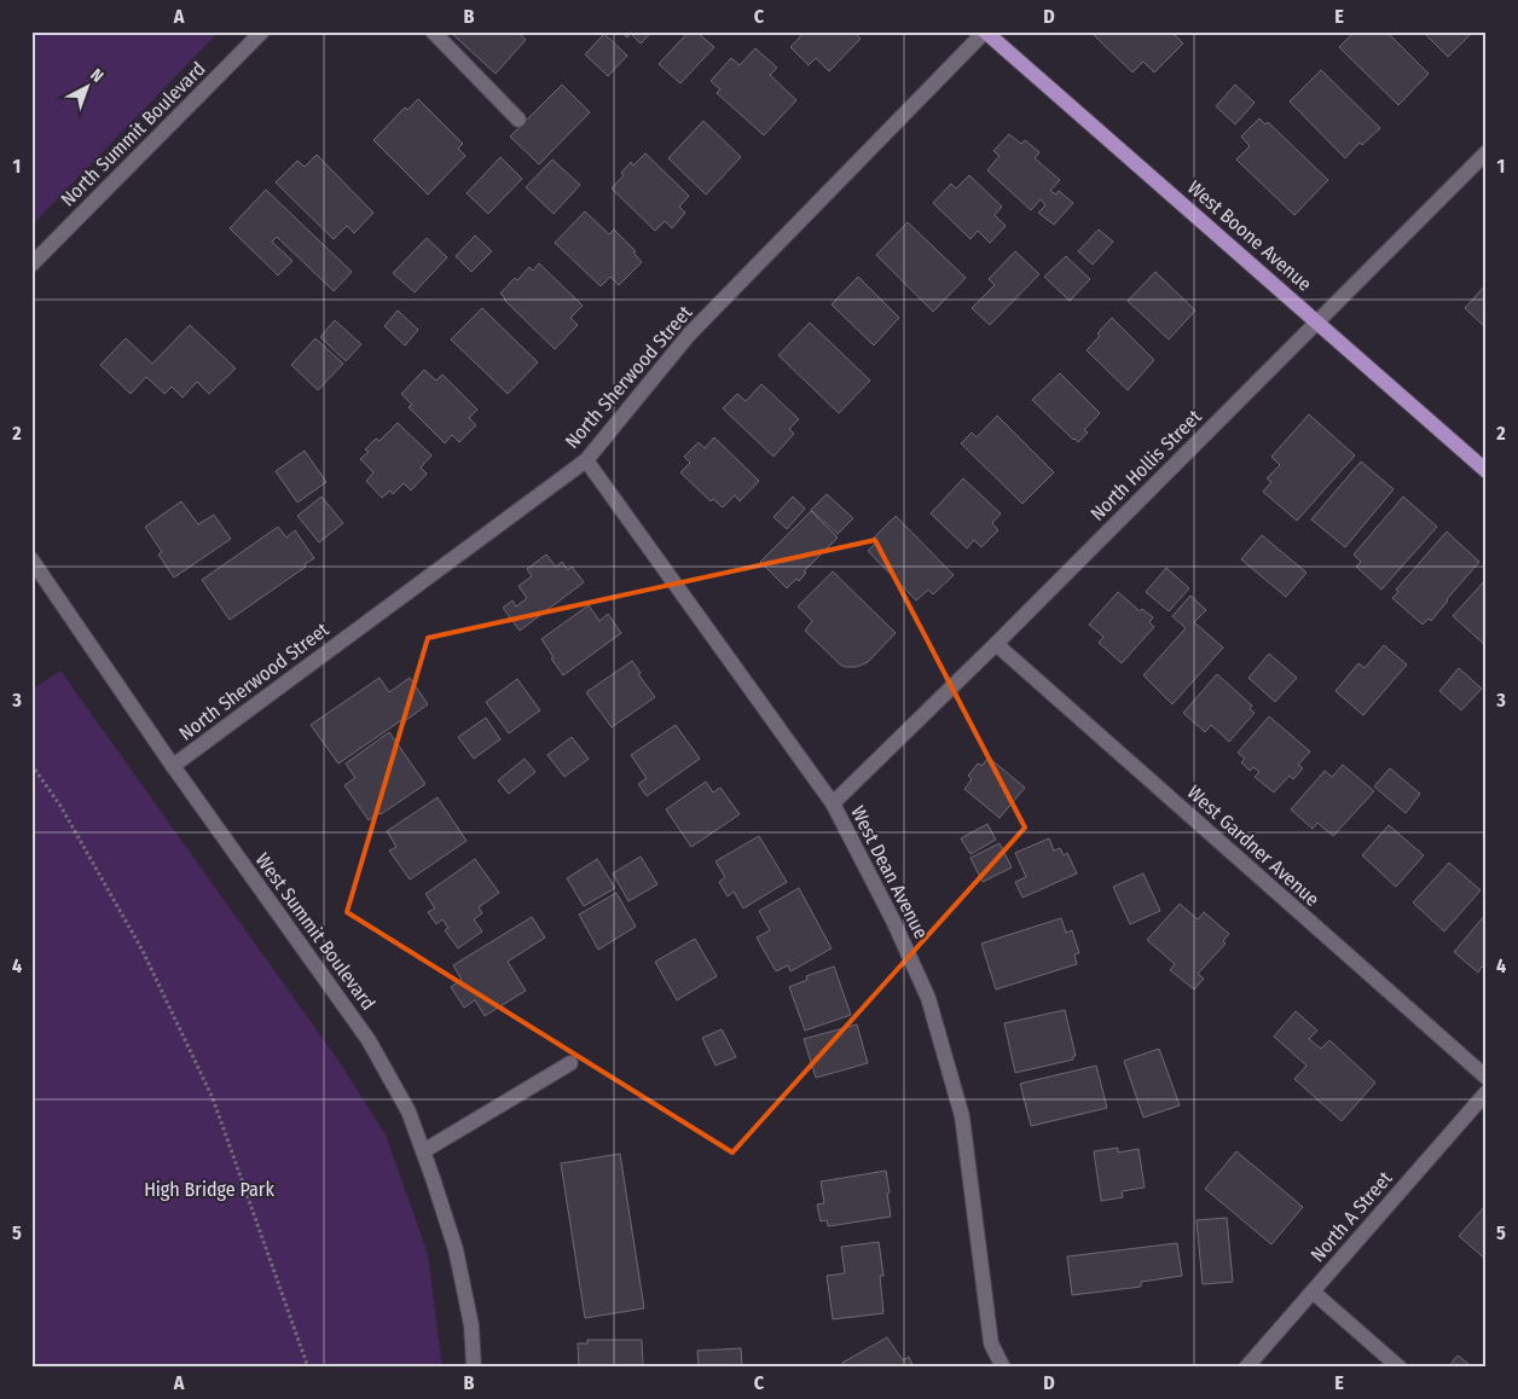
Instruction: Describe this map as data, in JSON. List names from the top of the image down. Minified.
{"streets":{"main road":["West Boone Avenue"],"street":["North Summit Boulevard","North Sherwood Street","North Hollis Street","West Gardner Avenue","West Dean Avenue","West Summit Boulevard","North A Street"]},"crossings":[["West Boone Avenue","North Sherwood Street"],["West Boone Avenue","North Hollis Street"],["North Sherwood Street","West Dean Avenue"],["North Sherwood Street","West Summit Boulevard"],["North Hollis Street","West Gardner Avenue"],["North Hollis Street","West Dean Avenue"]],"parks":["High Bridge Park"],"north":"top right","grid":{"columns":["A","B","C","D","E"],"rows":["1","2","3","4","5"]}}
